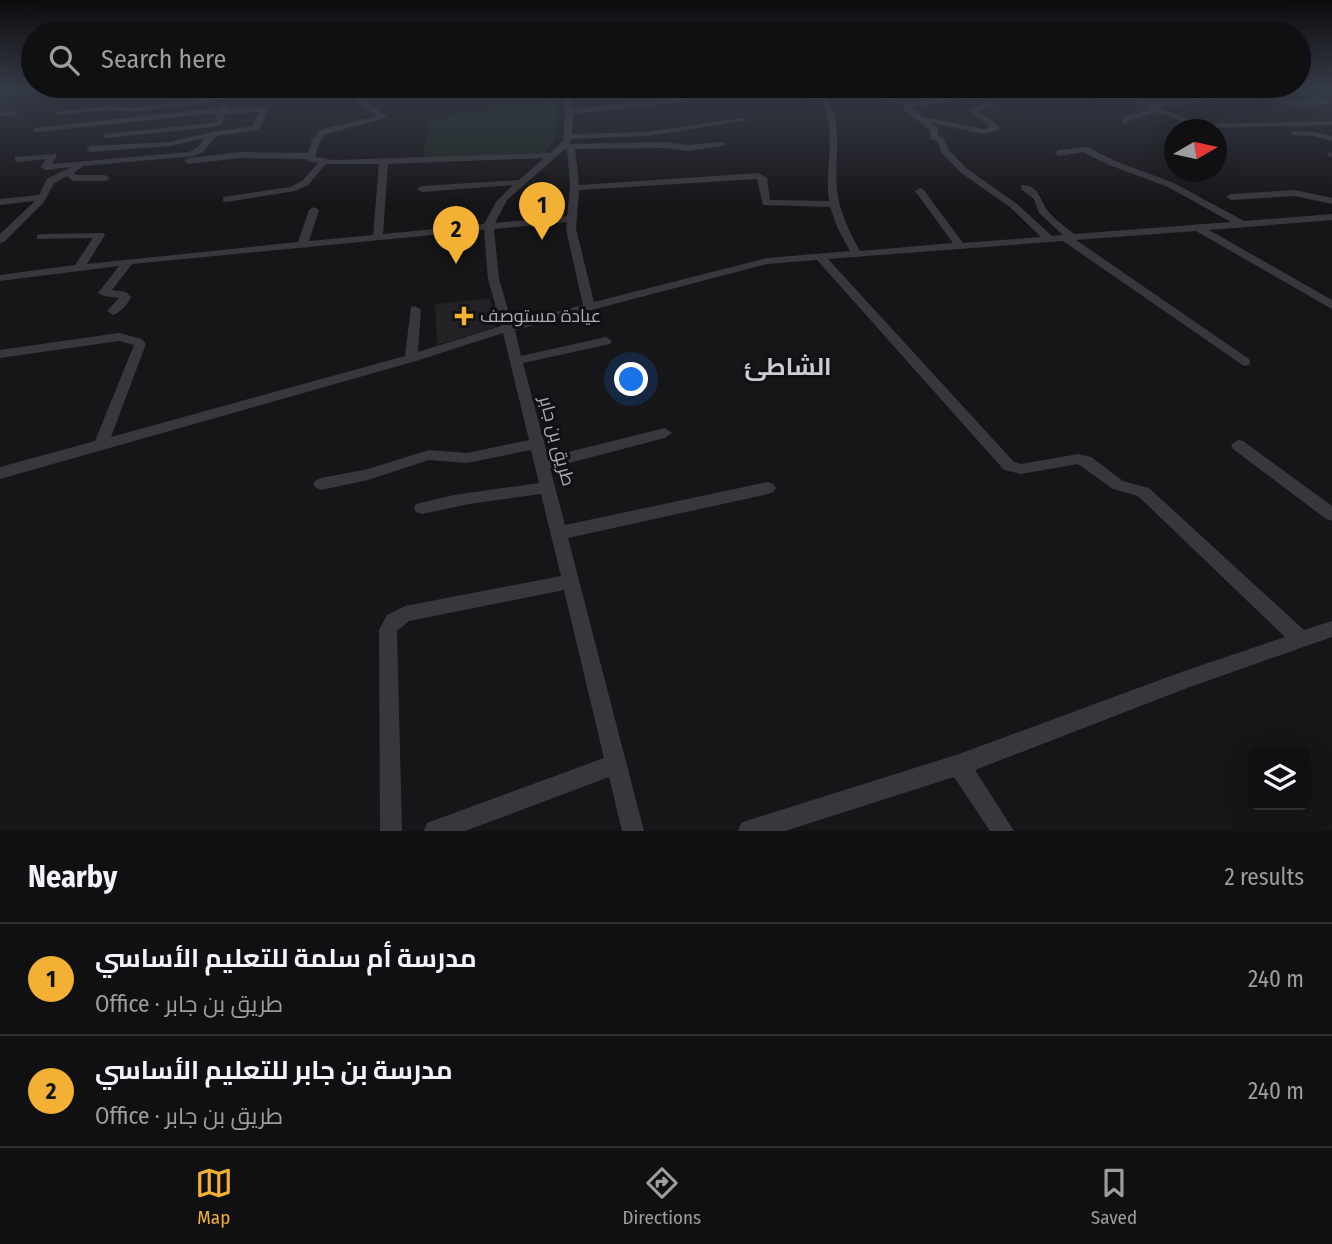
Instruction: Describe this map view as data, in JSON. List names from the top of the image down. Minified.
{"streets":{"street":["طريق بن جابر"]},"districts":["الشاطئ"],"places":{"health":["عيادة مستوصف"]},"north":"right","page":{"search":"Search here","pins":["1","2"],"heading":["Nearby","2 results"],"list":[{"mark":"1","name":"مدرسة أم سلمة للتعليم الأساسي","note":"Office · طريق بن جابر","value":"240 m"},{"mark":"2","name":"مدرسة بن جابر للتعليم الأساسي","note":"Office · طريق بن جابر","value":"240 m"}],"nav":["Map","Directions","Saved"]}}
